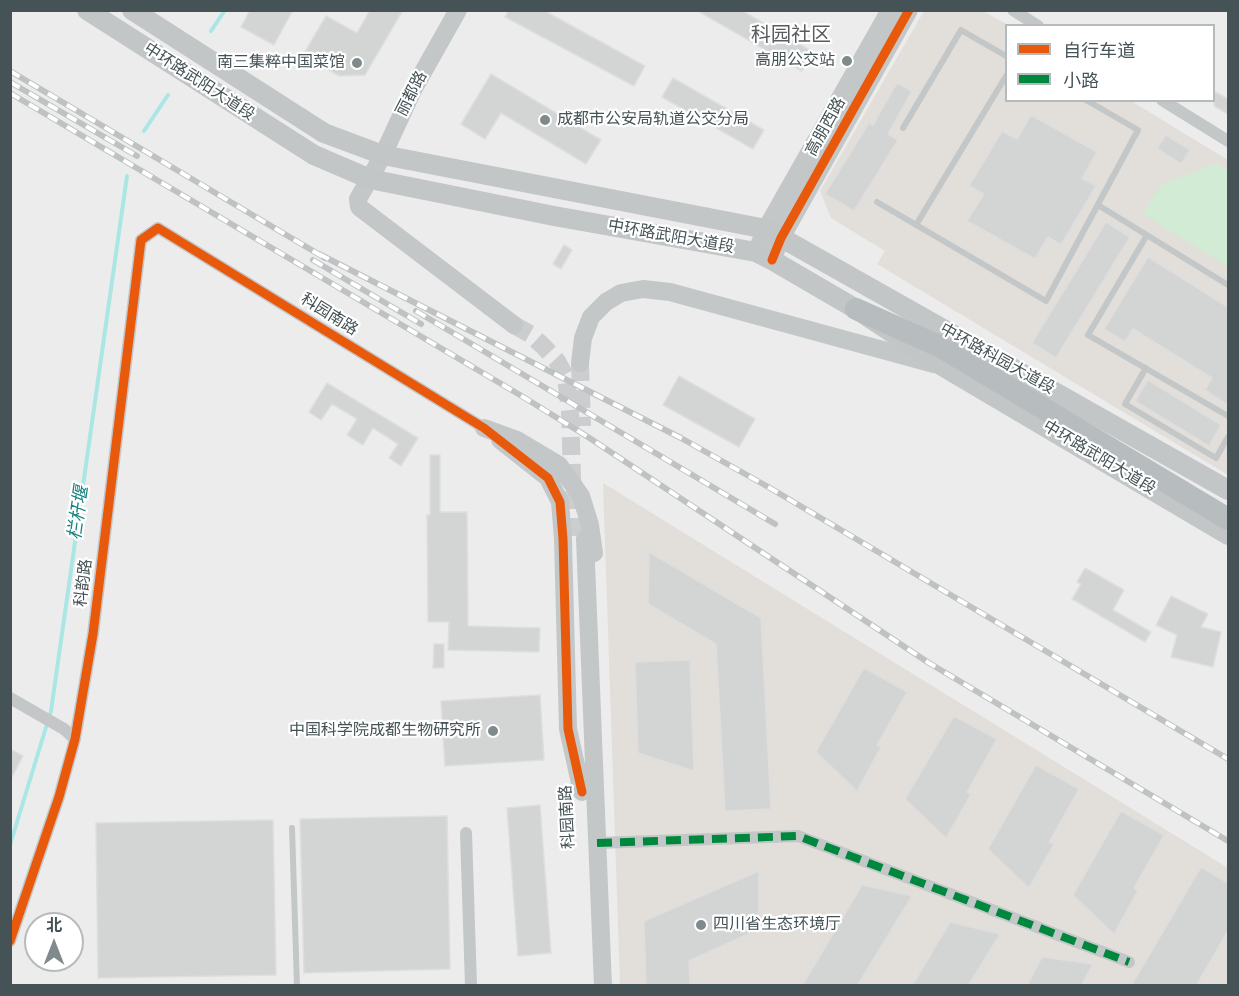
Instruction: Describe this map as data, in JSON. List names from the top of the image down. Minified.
{"streets":{"main road":["中环路武阳大道段","中环路科园大道段"],"street":["丽都路","高朋西路","科园南路","科韵路"]},"crossings":[["中环路武阳大道段","丽都路"],["中环路武阳大道段","高朋西路"],["中环路武阳大道段","中环路科园大道段"],["高朋西路","中环路科园大道段"],["科园南路","科韵路"]],"districts":["科园社区"],"water":["栏杆堰"],"places":["高朋公交站","南三集粹中国菜馆","成都市公安局轨道公交分局","中国科学院成都生物研究所","四川省生态环境厅"],"legend":["自行车道","小路"],"north":"top"}
